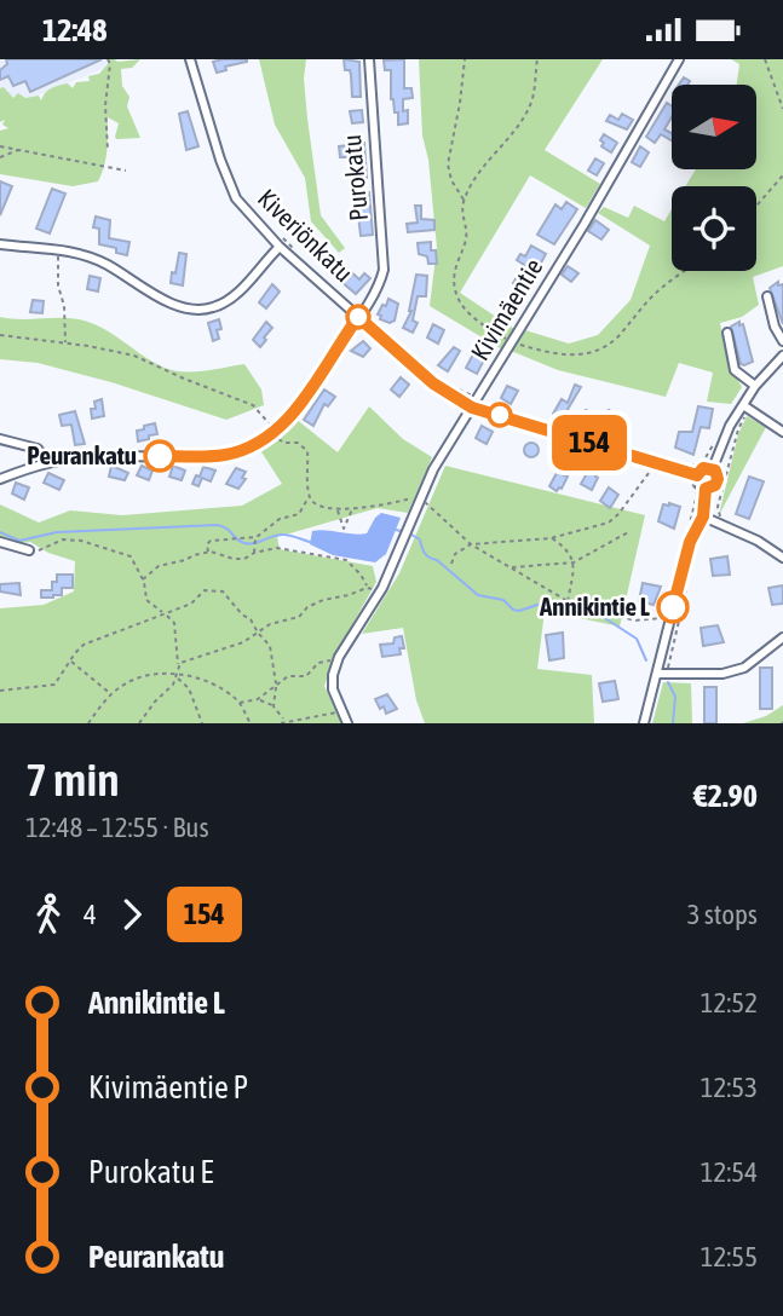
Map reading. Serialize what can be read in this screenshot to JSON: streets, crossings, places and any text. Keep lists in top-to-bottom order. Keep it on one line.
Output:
{"streets":{"street":["Purokatu","Kiveriönkatu","Kivimäentie"]},"crossings":[["Purokatu","Kiveriönkatu"],["Kiveriönkatu","Kivimäentie"]],"places":["Peurankatu","Annikintie L"],"lines":["bus line 154"],"north":"right","page":{"status":"12:48","on_map":"154","heading":["7 min","12:48 – 12:55 · Bus","€2.90"],"legs":["4","154","3 stops"],"list":[{"name":"Annikintie L","value":"12:52"},{"name":"Kivimäentie P","value":"12:53"},{"name":"Purokatu E","value":"12:54"},{"name":"Peurankatu","value":"12:55"}]}}
